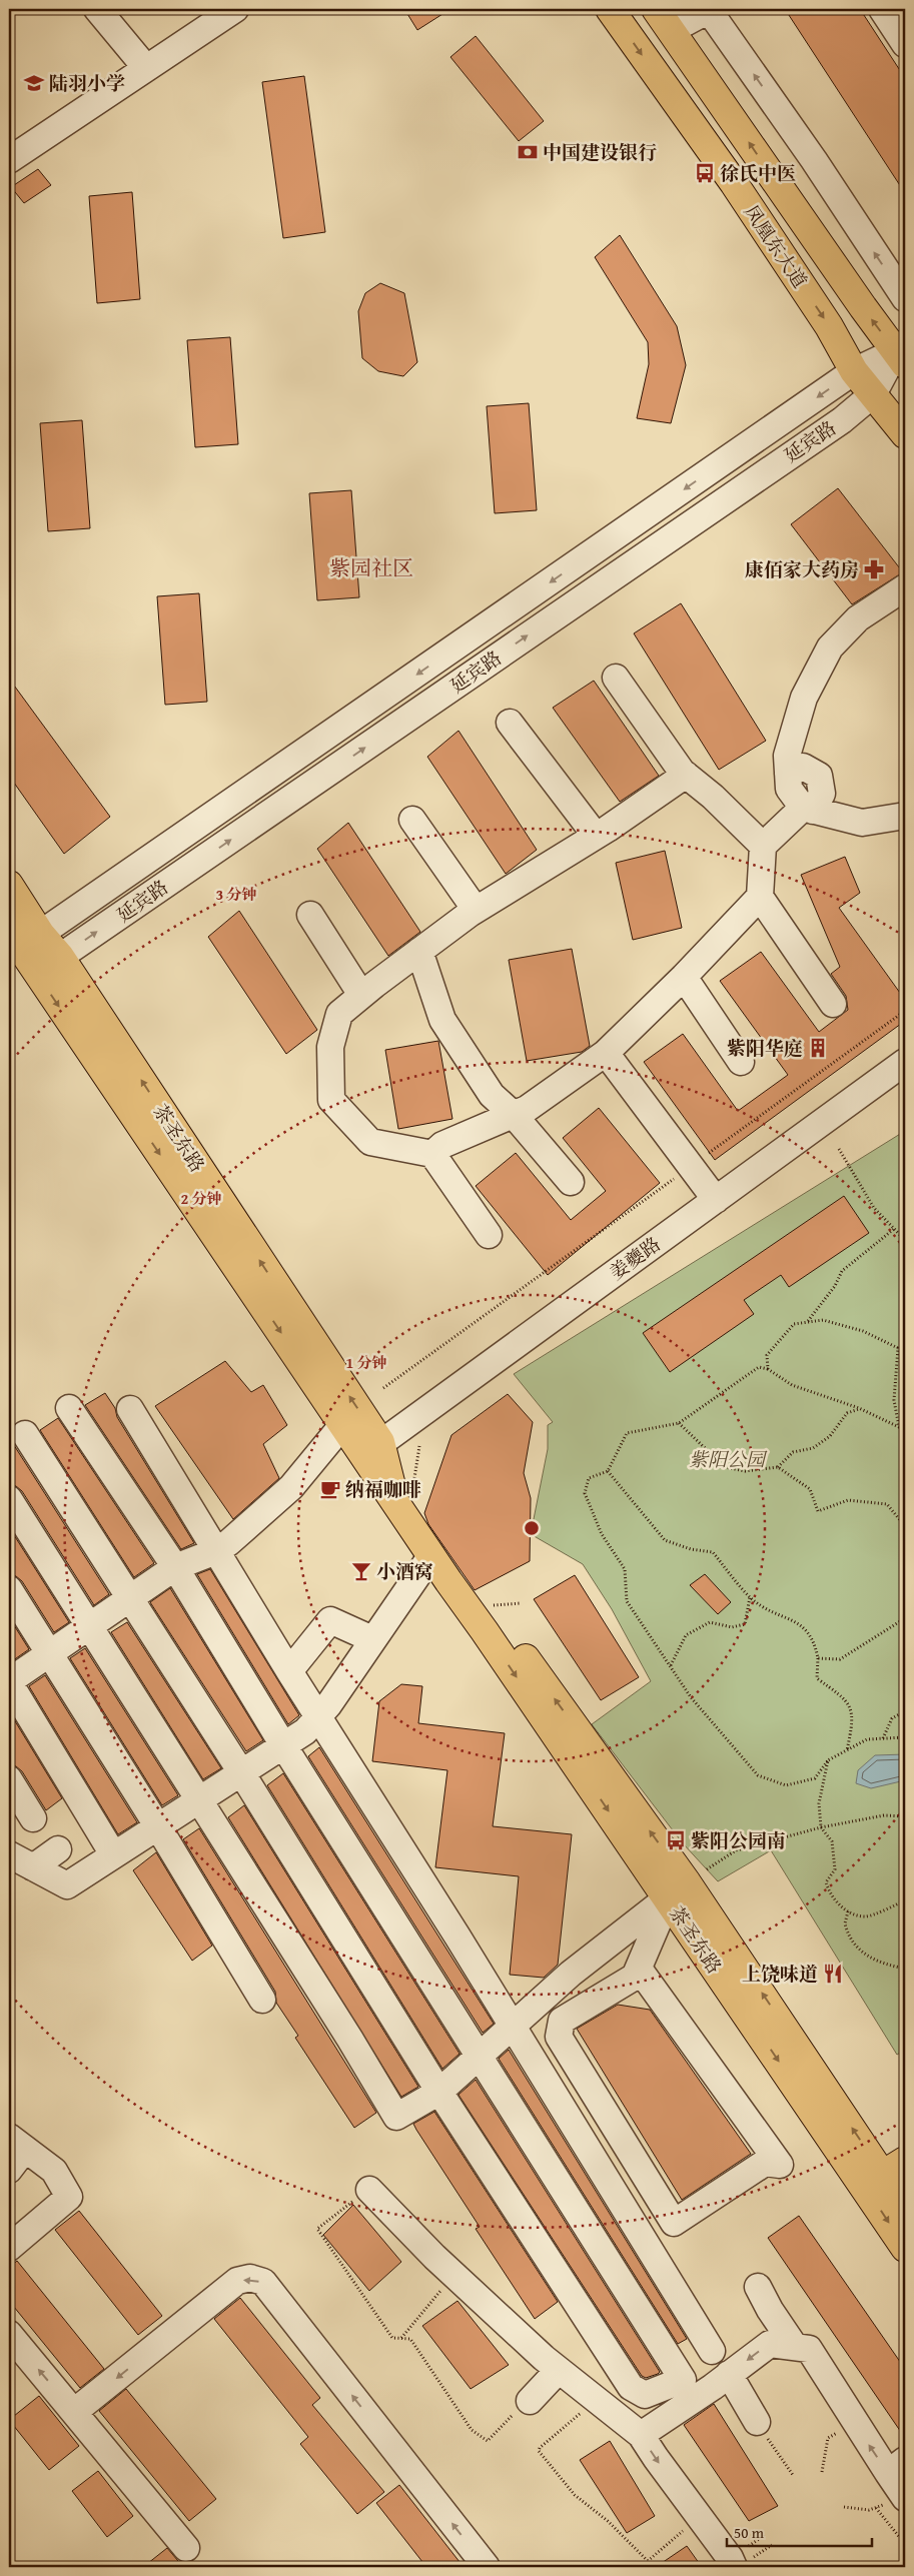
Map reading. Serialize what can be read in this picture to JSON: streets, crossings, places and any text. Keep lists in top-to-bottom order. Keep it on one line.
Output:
{"streets":{"main road":["凤凰东大道","茶圣东路"],"street":["延宾路","姜夔路"]},"crossings":[["凤凰东大道","延宾路"],["延宾路","茶圣东路"],["茶圣东路","姜夔路"]],"districts":["紫园社区"],"parks":["紫阳公园"],"places":{"school or university":["陆羽小学"],"bank":["中国建设银行"],"bus stop":["徐氏中医","紫阳公园南"],"pharmacy":["康佰家大药房"],"building":["紫阳华庭"],"cafe":["纳福咖啡"],"bar":["小酒窝"],"restaurant":["上饶味道"]},"scale_bar":"50 m","rings":["3 分钟","2 分钟","1 分钟"]}
